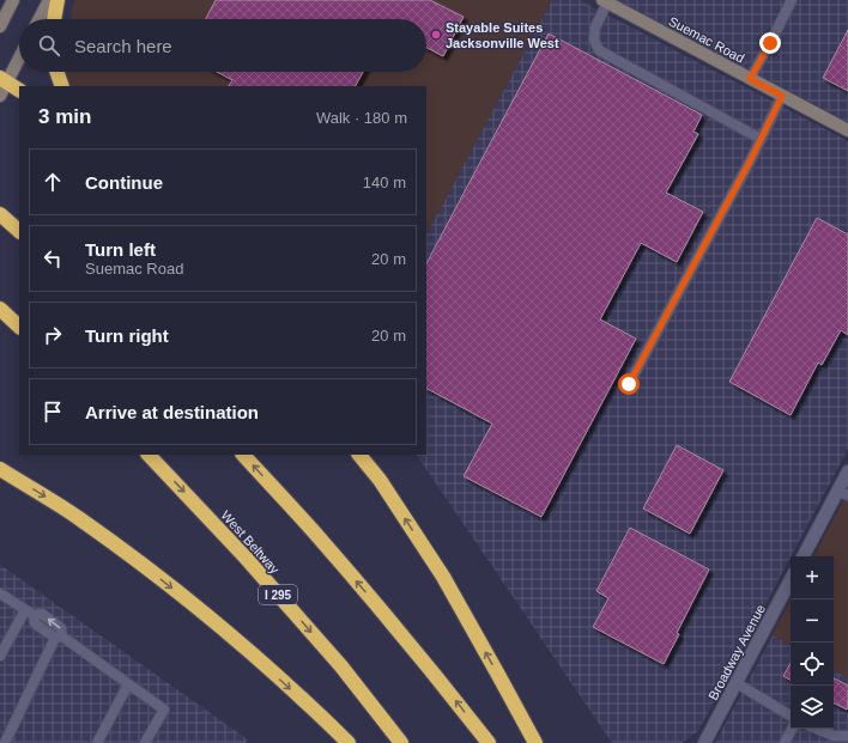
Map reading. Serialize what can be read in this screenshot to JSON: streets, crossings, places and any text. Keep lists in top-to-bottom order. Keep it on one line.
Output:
{"streets":{"highway":["West Beltway","I 295"],"street":["Suemac Road","Broadway Avenue"]},"places":["Stayable Suites Jacksonville West"],"page":{"search":"Search here","heading":["3 min","Walk · 180 m"],"list":[["Continue","140 m"],["Turn left","Suemac Road","20 m"],["Turn right","20 m"],"Arrive at destination"],"map_buttons":["+","−"]}}
